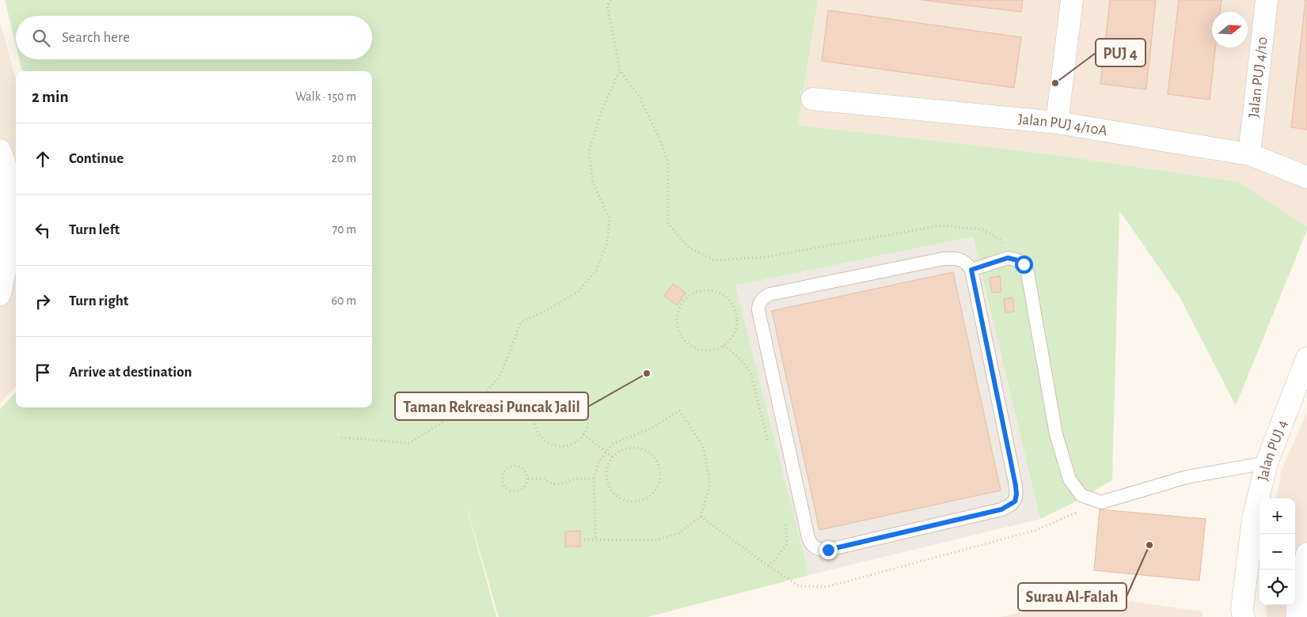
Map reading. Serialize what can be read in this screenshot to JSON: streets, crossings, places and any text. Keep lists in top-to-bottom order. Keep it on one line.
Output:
{"streets":{"street":["Jalan PUJ 4/10","Jalan PUJ 4/10A","Jalan PUJ 4"]},"crossings":[["Jalan PUJ 4/10","Jalan PUJ 4/10A"]],"places":["PUJ 4","Taman Rekreasi Puncak Jalil","Surau Al-Falah"],"north":"right","page":{"search":"Search here","heading":["2 min","Walk · 150 m"],"list":[["Continue","20 m"],["Turn left","70 m"],["Turn right","60 m"],"Arrive at destination"],"map_buttons":["+","−"]}}
